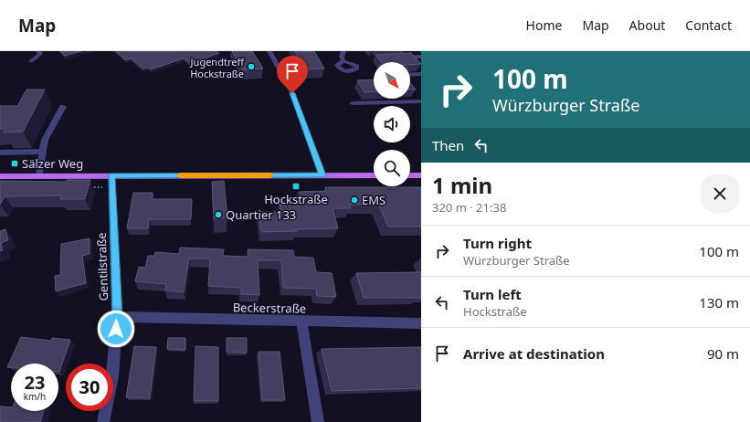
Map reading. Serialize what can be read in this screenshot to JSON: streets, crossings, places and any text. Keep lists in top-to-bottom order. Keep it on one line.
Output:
{"streets":{"street":["Gentilstraße","Beckerstraße"]},"crossings":[["Gentilstraße","Beckerstraße"]],"places":{"other":["Jugendtreff Hockstraße","EMS","Quartier 133"],"transit":["Sälzer Weg","Hockstraße"]},"north":"bottom right","page":{"header":"Map","nav":["Home","Map","About","Contact"],"turn":["100 m","Würzburger Straße"],"then":"Then","heading":["1 min","320 m · 21:38"],"list":[{"name":"Turn right","note":"Würzburger Straße","value":"100 m"},{"name":"Turn left","note":"Hockstraße","value":"130 m"},{"name":"Arrive at destination","value":"90 m"}],"speed":"23 km/h","limit":"30"}}
